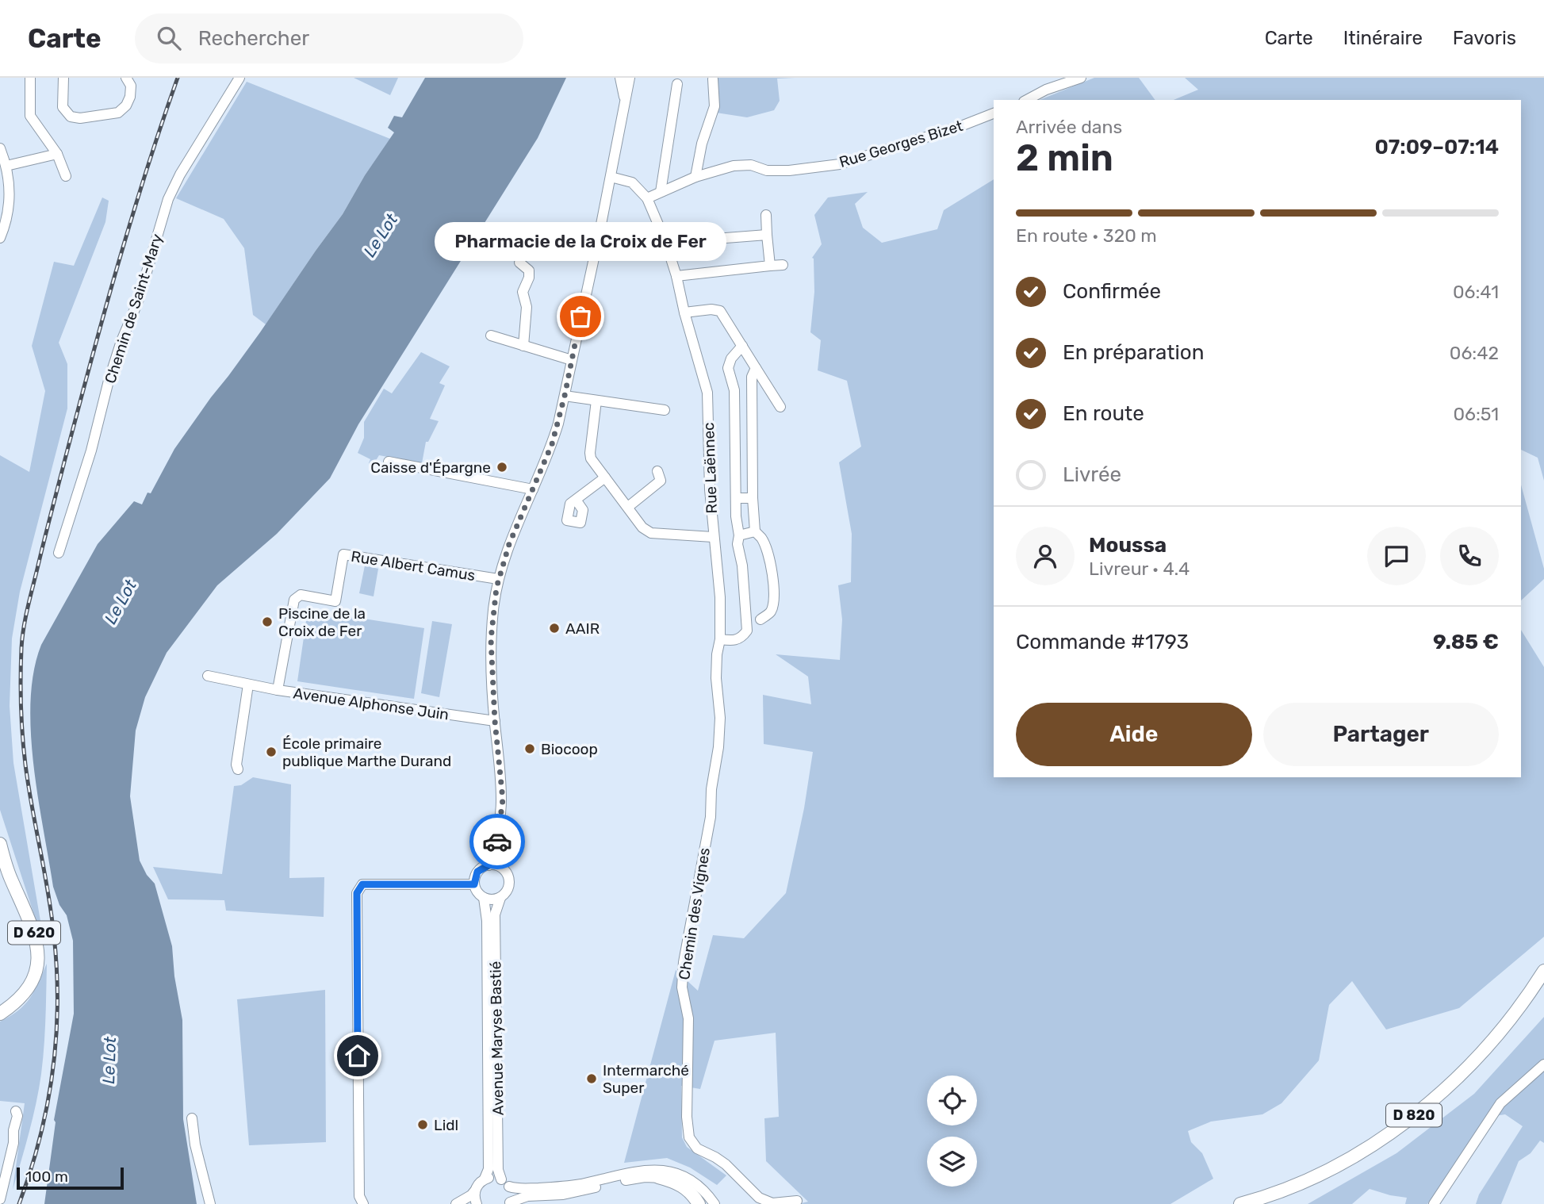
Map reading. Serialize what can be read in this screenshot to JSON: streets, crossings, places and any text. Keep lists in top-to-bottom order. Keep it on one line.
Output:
{"streets":{"main road":["D 620","D 820"],"street":["Rue Georges Bizet","Chemin de Saint-Mary","Rue Laënnec","Rue Albert Camus","Avenue Alphonse Juin","Chemin des Vignes","Avenue Maryse Bastié"]},"crossings":[["Rue Georges Bizet","Rue Laënnec"],["Rue Laënnec","Chemin des Vignes"],["Rue Laënnec","Avenue Maryse Bastié"],["Rue Albert Camus","Avenue Alphonse Juin"],["Rue Albert Camus","Avenue Maryse Bastié"],["Avenue Alphonse Juin","Avenue Maryse Bastié"]],"water":["Le Lot"],"places":["Pharmacie de la Croix de Fer","Caisse d'Épargne","Piscine de la Croix de Fer","AAIR","Biocoop","École primaire publique Marthe Durand","Intermarché Super","Lidl"],"scale_bar":"100 m","page":{"header":"Carte","search":"Rechercher","nav":["Carte","Itinéraire","Favoris"],"heading":["2 min","Arrivée dans","07:09–07:14"],"panel":["Moussa","Livreur · 4.4","Commande #1793","9.85 €"],"bar":"En route · 320 m","bubble":"Pharmacie de la Croix de Fer","list":[["Confirmée","06:41"],["En préparation","06:42"],["En route","06:51"],"Livrée"],"buttons":["Aide","Partager"],"scale":"100 m"}}
